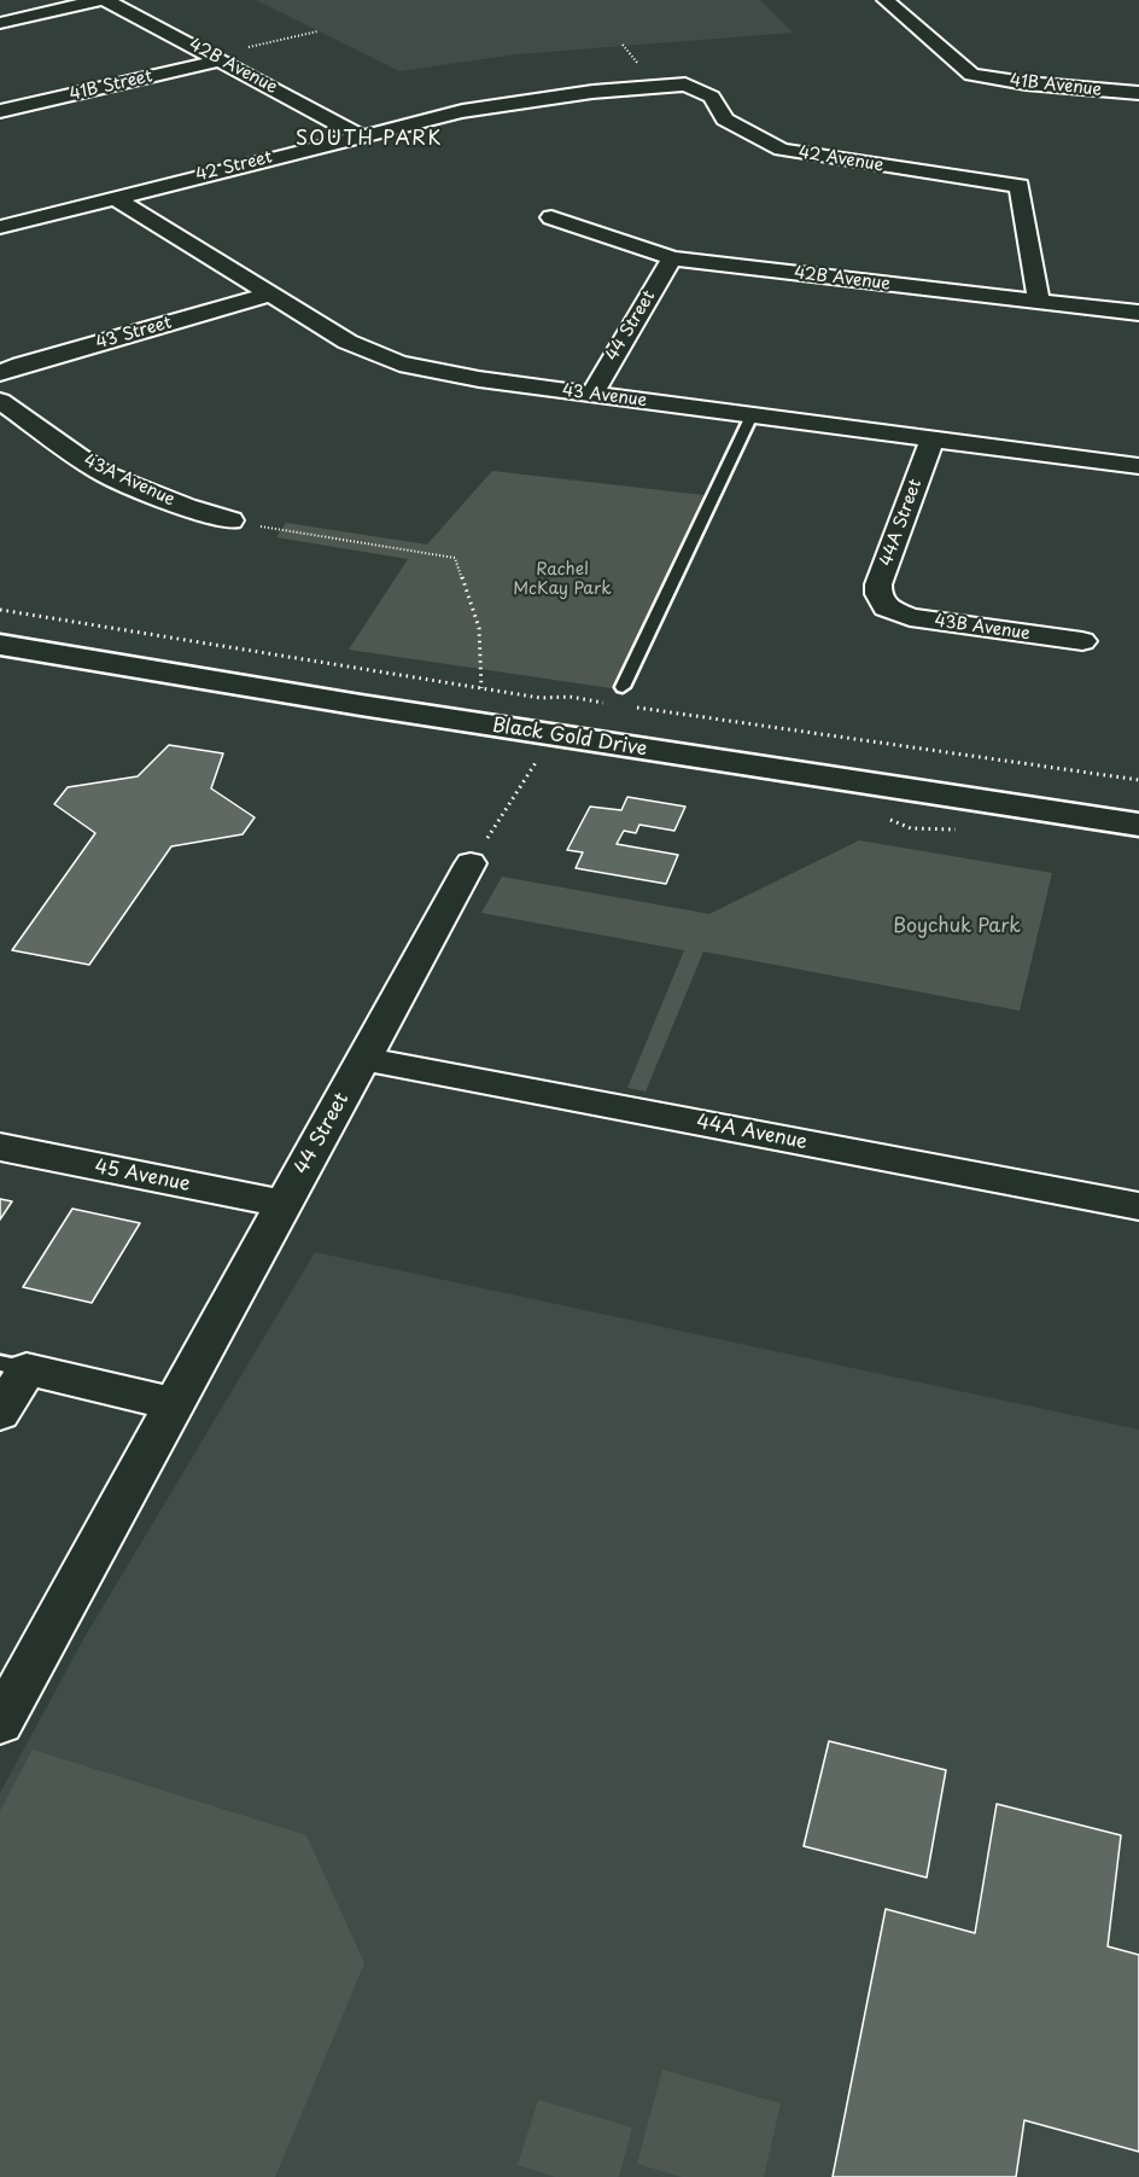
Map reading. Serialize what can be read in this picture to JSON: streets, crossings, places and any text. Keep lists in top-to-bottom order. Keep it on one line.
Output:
{"streets":{"main road":["Black Gold Drive"],"street":["42B Avenue","41B Street","41B Avenue","42 Avenue","42 Street","44 Street","43 Street","43 Avenue","43A Avenue","44A Street","43B Avenue","44A Avenue","45 Avenue"]},"crossings":[["42B Avenue","41B Street"],["42B Avenue","42 Avenue"],["42B Avenue","42 Street"],["42B Avenue","44 Street"],["42 Avenue","42 Street"],["42 Street","43 Avenue"],["44 Street","43 Avenue"],["44 Street","44A Avenue"],["44 Street","45 Avenue"],["43 Street","43 Avenue"],["43 Avenue","44A Street"],["44A Street","43B Avenue"]],"districts":["SOUTH PARK"],"parks":["Rachel McKay Park","Boychuk Park"]}
